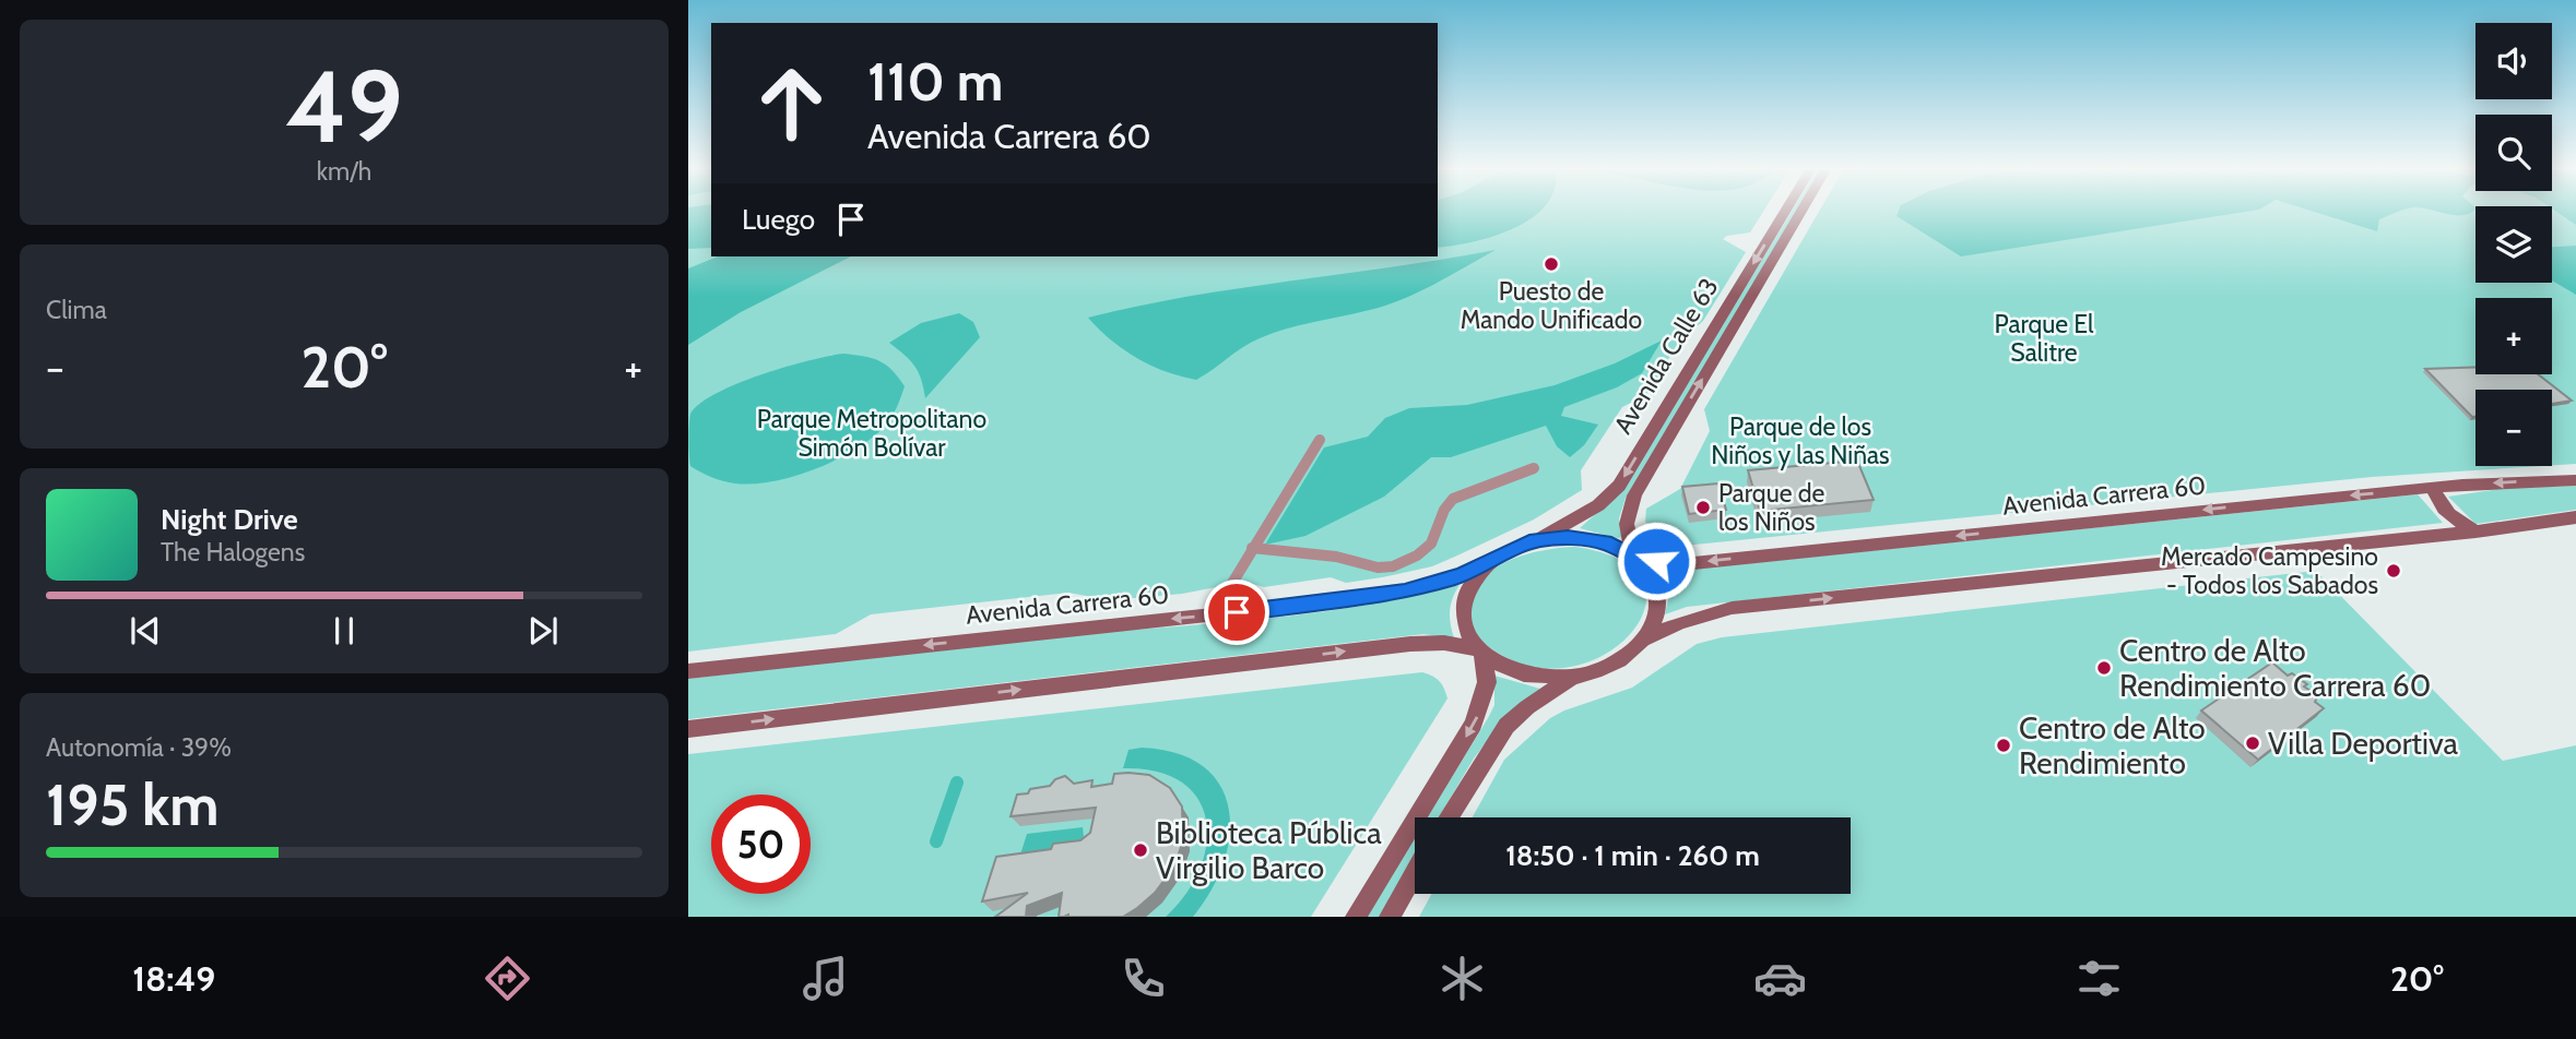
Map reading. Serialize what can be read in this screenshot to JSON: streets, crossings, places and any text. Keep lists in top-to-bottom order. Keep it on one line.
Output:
{"streets":{"main road":["Avenida Calle 63","Avenida Carrera 60"]},"crossings":[["Avenida Calle 63","Avenida Carrera 60"]],"parks":["Parque El Salitre","Parque Metropolitano Simón Bolívar","Parque de los Niños y las Niñas"],"places":["Puesto de Mando Unificado","Parque de los Niños","Mercado Campesino - Todos los Sabados","Centro de Alto Rendimiento Carrera 60","Villa Deportiva","Centro de Alto Rendimiento","Biblioteca Pública Virgilio Barco"],"page":{"tile":[["49","km/h"],"Clima",["Autonomía · 39%","195 km"]],"map_buttons":["+","−"],"turn":["110 m","Avenida Carrera 60"],"then":"Luego","heat":["−","20°","+"],"song":["Night Drive","The Halogens"],"limit":"50","trip":"18:50 · 1 min · 260 m","tabs":["18:49","20°"]}}
